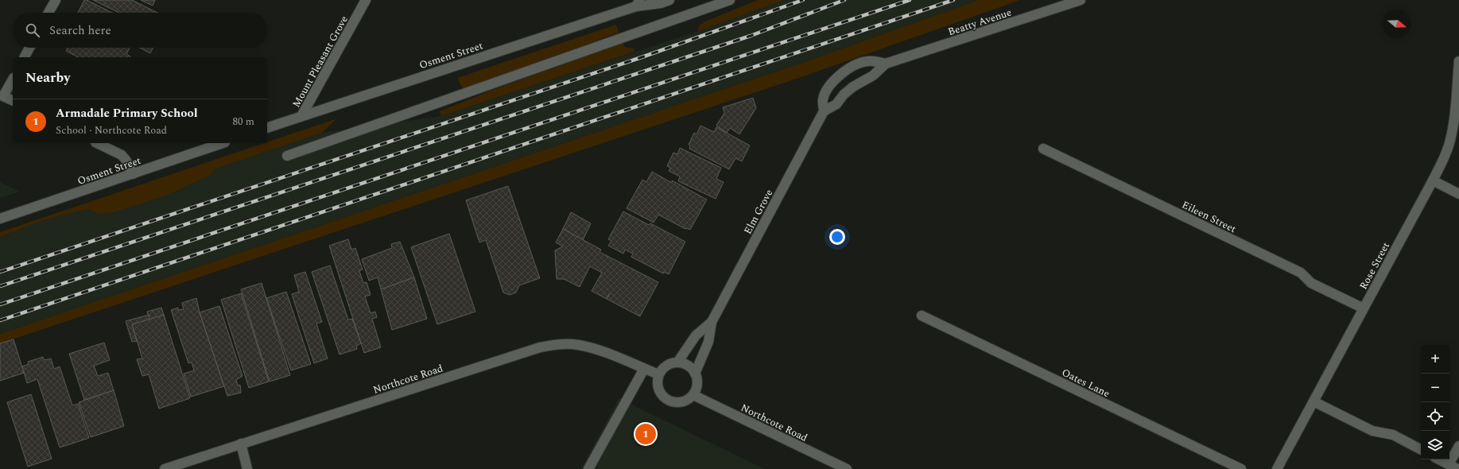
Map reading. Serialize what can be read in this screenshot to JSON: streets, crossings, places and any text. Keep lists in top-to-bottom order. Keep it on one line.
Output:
{"streets":{"street":["Beatty Avenue","Osment Street","Mount Pleasant Grove","Elm Grove","Eileen Street","Rose Street","Northcote Road","Oates Lane"]},"crossings":[["Beatty Avenue","Elm Grove"],["Osment Street","Mount Pleasant Grove"],["Elm Grove","Northcote Road"],["Eileen Street","Rose Street"]],"north":"right","page":{"search":"Search here","heading":"Nearby","list":[{"mark":"1","name":"Armadale Primary School","note":"School · Northcote Road","value":"80 m"}],"map_buttons":["+","−"],"pins":"1"}}
